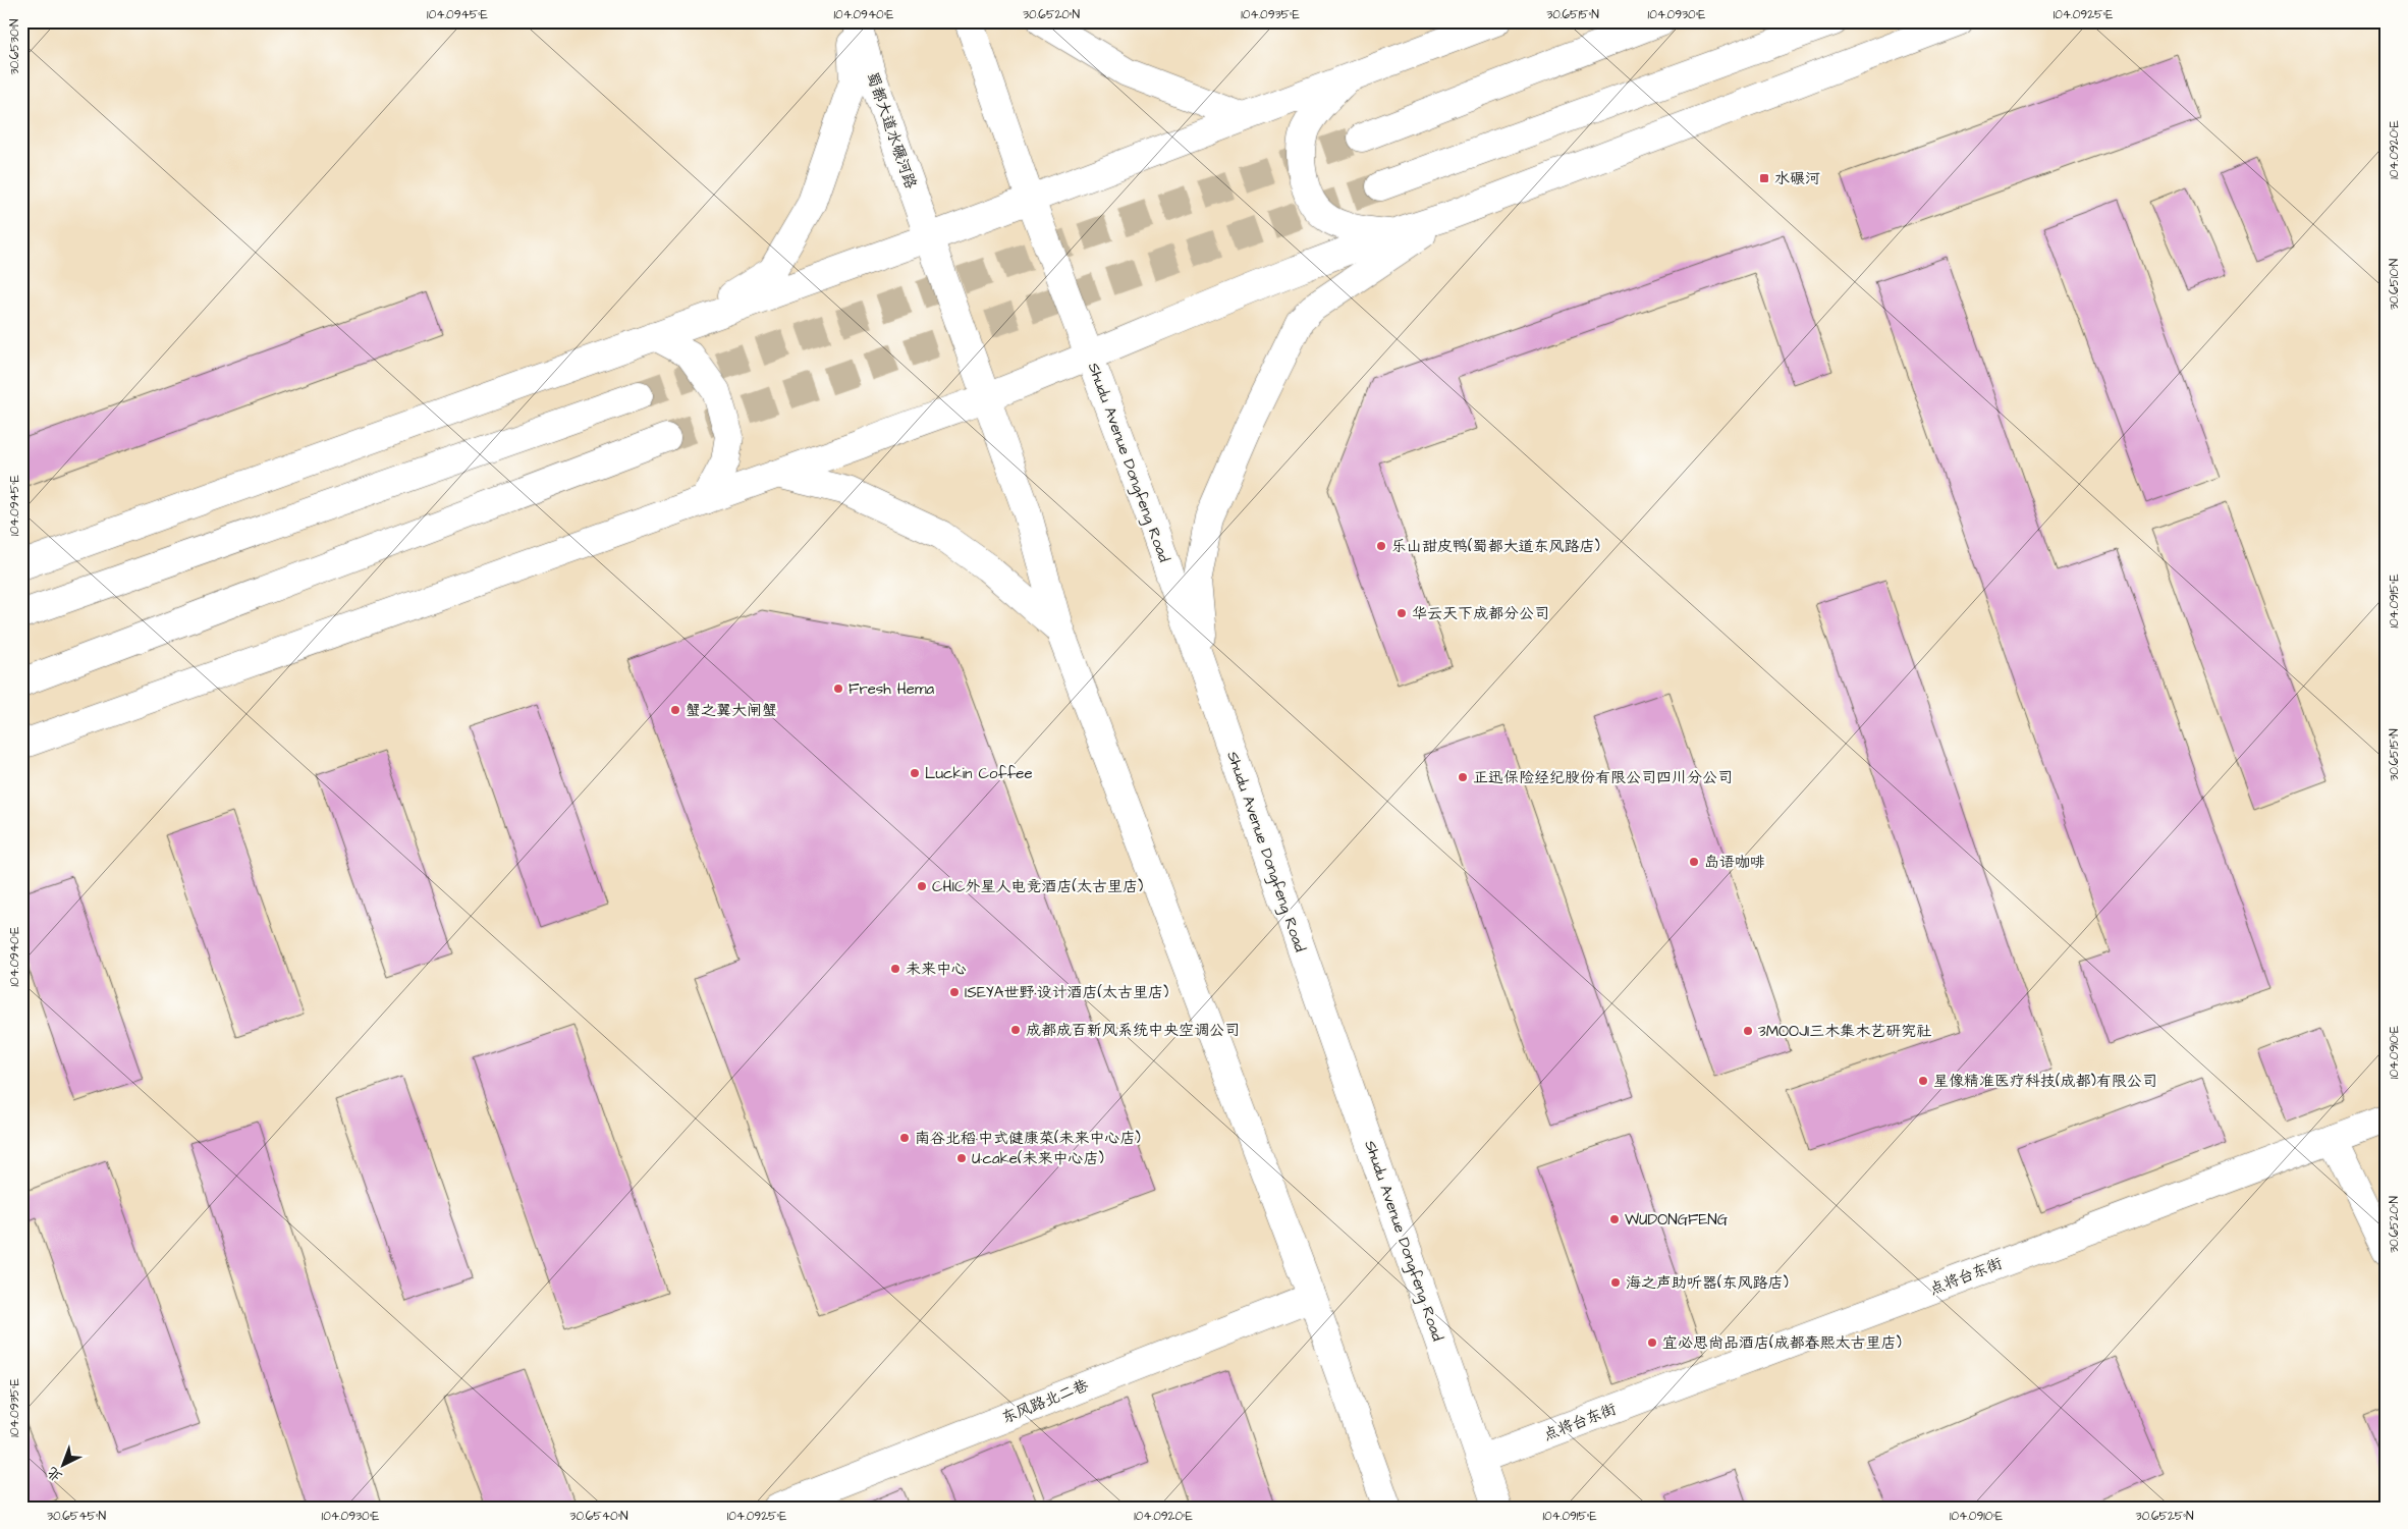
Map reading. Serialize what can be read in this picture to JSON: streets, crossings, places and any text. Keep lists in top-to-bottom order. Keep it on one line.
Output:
{"streets":{"main road":["蜀都大道水碾河路","Shudu Avenue Dongfeng Road","点将台东街","东风路北二巷"]},"crossings":[["Shudu Avenue Dongfeng Road","点将台东街"]],"places":{"transit":["水碾河"],"other":["乐山甜皮鸭(蜀都大道东风路店)","华云天下成都分公司","Fresh Hema","蟹之翼大闸蟹","Luckin Coffee","正迅保险经纪股份有限公司四川分公司","岛语咖啡","CHIC外星人电竞酒店(太古里店)","未来中心","ISEYA世野·设计酒店(太古里店)","成都成百新风系统中央空调公司","3MOOJI三木集木艺研究社","星像精准医疗科技(成都)有限公司","南谷北稻·中式健康菜(未来中心店)","U·cake(未来中心店)","WUDONGFENG","海之声助听器(东风路店)","宜必思尚品酒店(成都春熙太古里店)"]},"north":"bottom left","coordinates":["104.0945°E","104.0940°E","30.6520°N","104.0935°E","30.6515°N","104.0930°E","104.0925°E","30.6530°N","104.0920°E","30.6510°N","104.0915°E","104.0910°E","30.6545°N","30.6540°N","30.6525°N"]}
